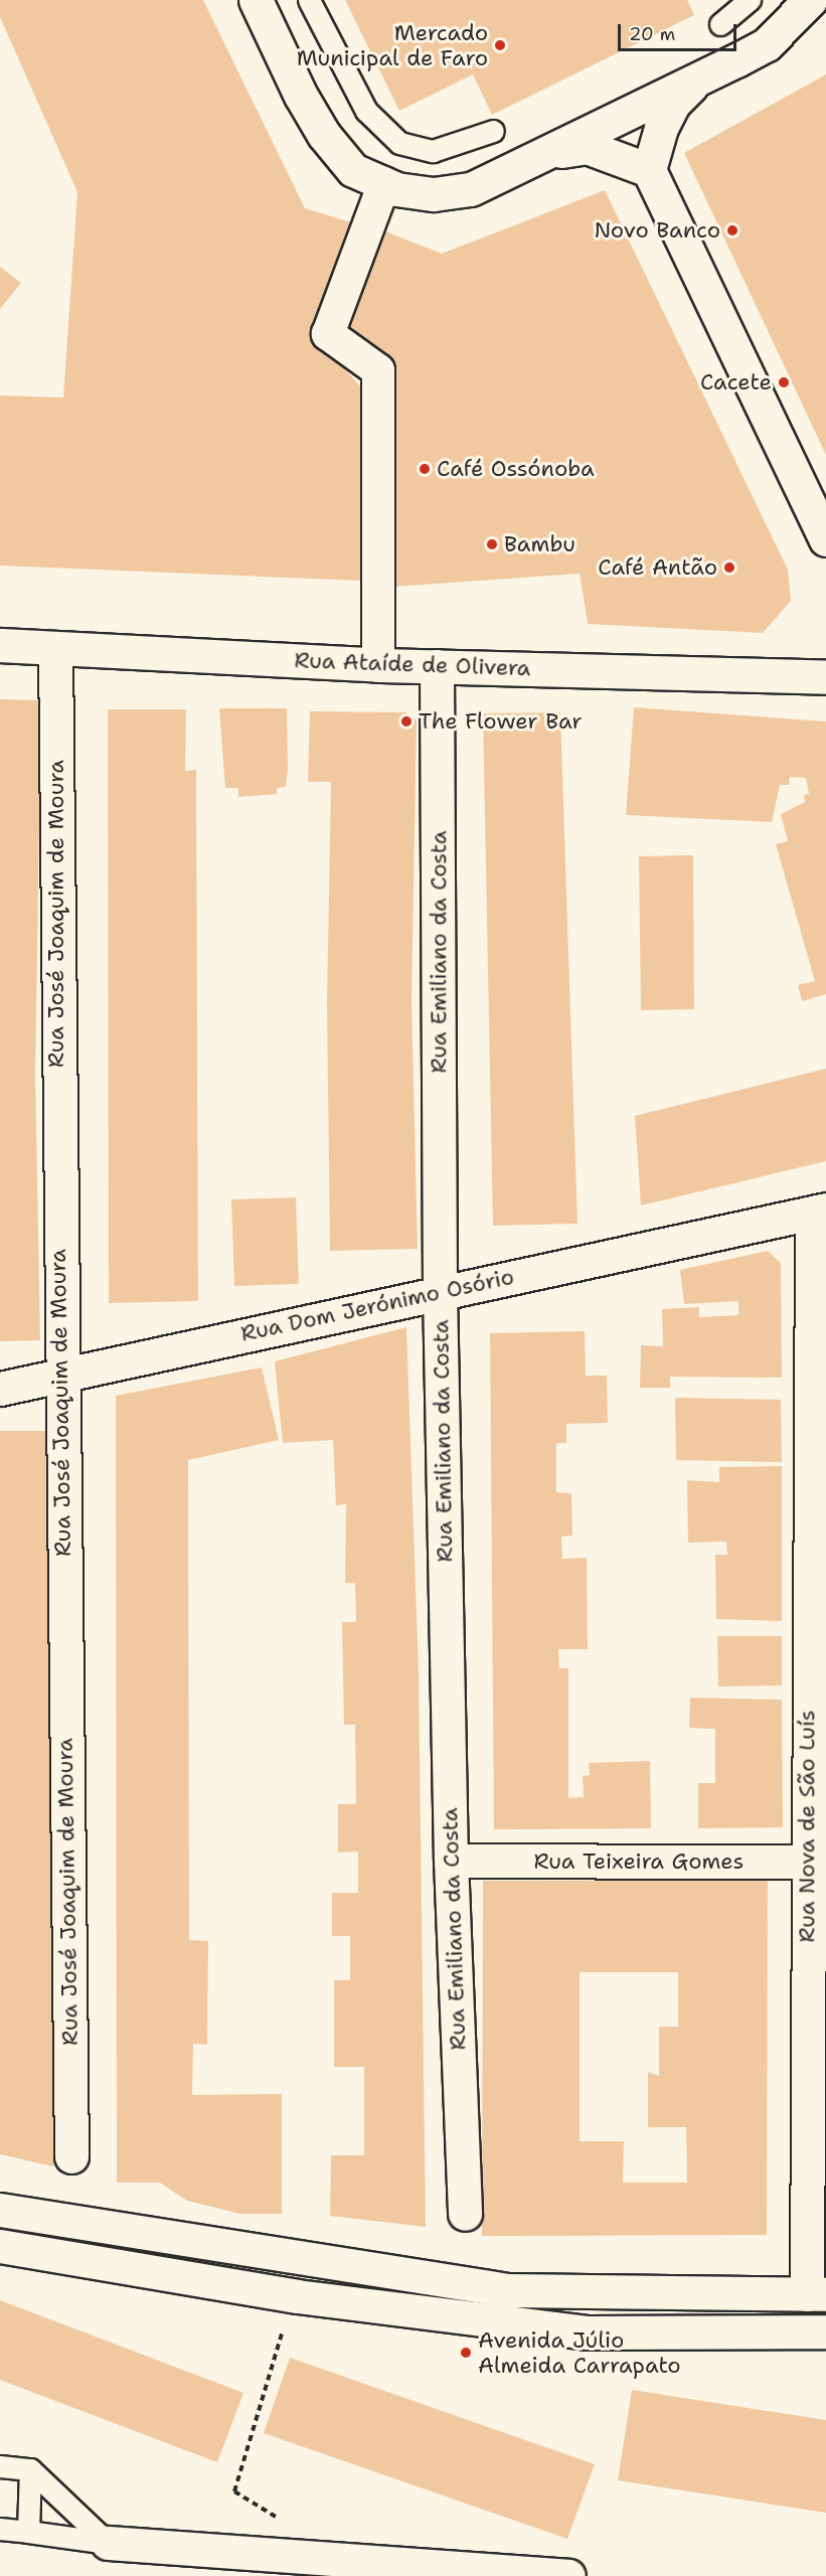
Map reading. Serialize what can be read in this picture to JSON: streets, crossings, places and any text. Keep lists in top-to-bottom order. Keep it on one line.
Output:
{"streets":{"street":["Rua Ataíde de Olivera","Rua José Joaquim de Moura","Rua Emiliano da Costa","Rua Dom Jerónimo Osório","Rua Nova de São Luís","Rua Teixeira Gomes"]},"crossings":[["Rua Ataíde de Olivera","Rua José Joaquim de Moura"],["Rua Ataíde de Olivera","Rua Emiliano da Costa"],["Rua José Joaquim de Moura","Rua Dom Jerónimo Osório"],["Rua Emiliano da Costa","Rua Dom Jerónimo Osório"],["Rua Emiliano da Costa","Rua Teixeira Gomes"],["Rua Dom Jerónimo Osório","Rua Nova de São Luís"],["Rua Nova de São Luís","Rua Teixeira Gomes"]],"places":["Mercado Municipal de Faro","Novo Banco","Cacete","Café Ossónoba","Bambu","Café Antão","The Flower Bar","Avenida Júlio Almeida Carrapato"],"scale_bar":"20 m"}
